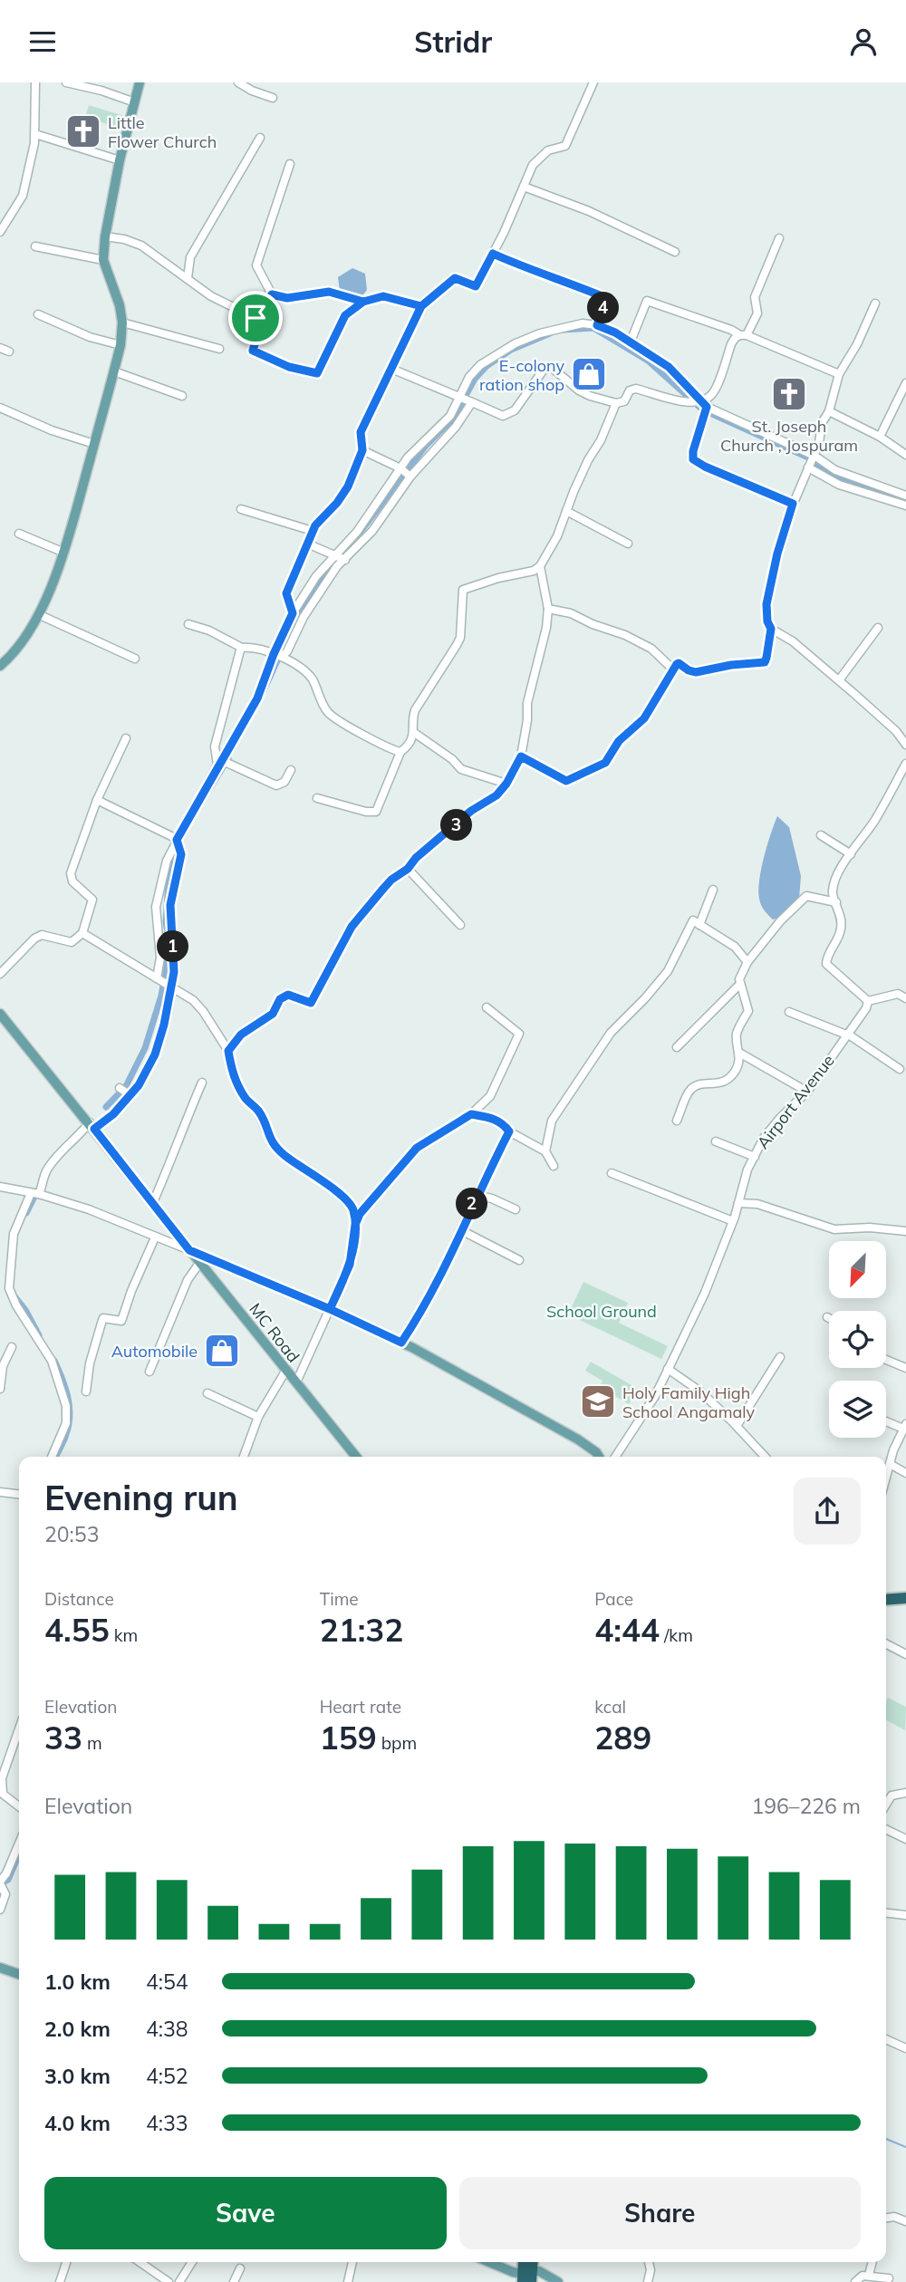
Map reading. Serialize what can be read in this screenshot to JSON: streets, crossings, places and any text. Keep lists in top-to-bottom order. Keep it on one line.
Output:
{"streets":{"main road":["MC Road"],"street":["Airport Avenue"]},"parks":["School Ground"],"places":{"church":["Little Flower Church","St. Joseph Church , Jospuram"],"shop":["E-colony ration shop","Automobile"],"school or university":["Holy Family High School Angamaly"]},"north":"bottom left","page":{"header":"Stridr","pins":["4","3","1","2"],"heading":["Evening run","20:53"],"stats":[["Distance","4.55 km"],["Time","21:32"],["Pace","4:44 /km"],["Elevation","33 m"],["Heart rate","159 bpm"],["kcal","289"]],"chart":["Elevation","196–226 m"],"list":[{"name":"1.0 km","note":"4:54"},{"name":"2.0 km","note":"4:38"},{"name":"3.0 km","note":"4:52"},{"name":"4.0 km","note":"4:33"}],"buttons":["Save","Share"]}}
